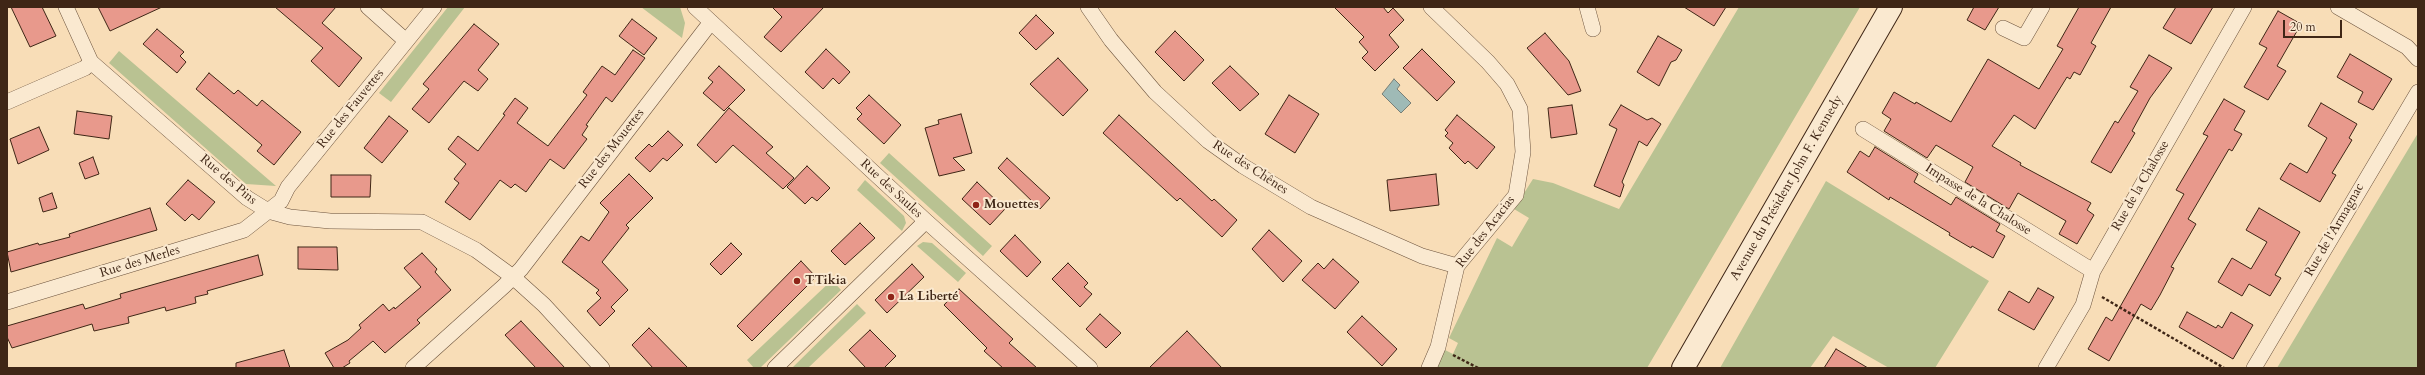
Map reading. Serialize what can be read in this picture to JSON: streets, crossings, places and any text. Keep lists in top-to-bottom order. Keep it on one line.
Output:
{"streets":{"main road":["Avenue du Président John F. Kennedy"],"street":["Rue des Fauvettes","Rue des Mouettes","Rue des Chênes","Rue des Pins","Rue de la Chalosse","Rue des Saules","Impasse de la Chalosse","Rue de l'Armagnac","Rue des Acacias","Rue des Merles"]},"crossings":[["Rue des Fauvettes","Rue des Pins"],["Rue des Fauvettes","Rue des Merles"],["Rue des Mouettes","Rue des Pins"],["Rue des Mouettes","Rue des Saules"],["Rue des Chênes","Rue des Acacias"],["Rue des Pins","Rue des Merles"],["Rue de la Chalosse","Impasse de la Chalosse"]],"places":["Mouettes","TTikia","La Liberté"],"scale_bar":"20 m"}
